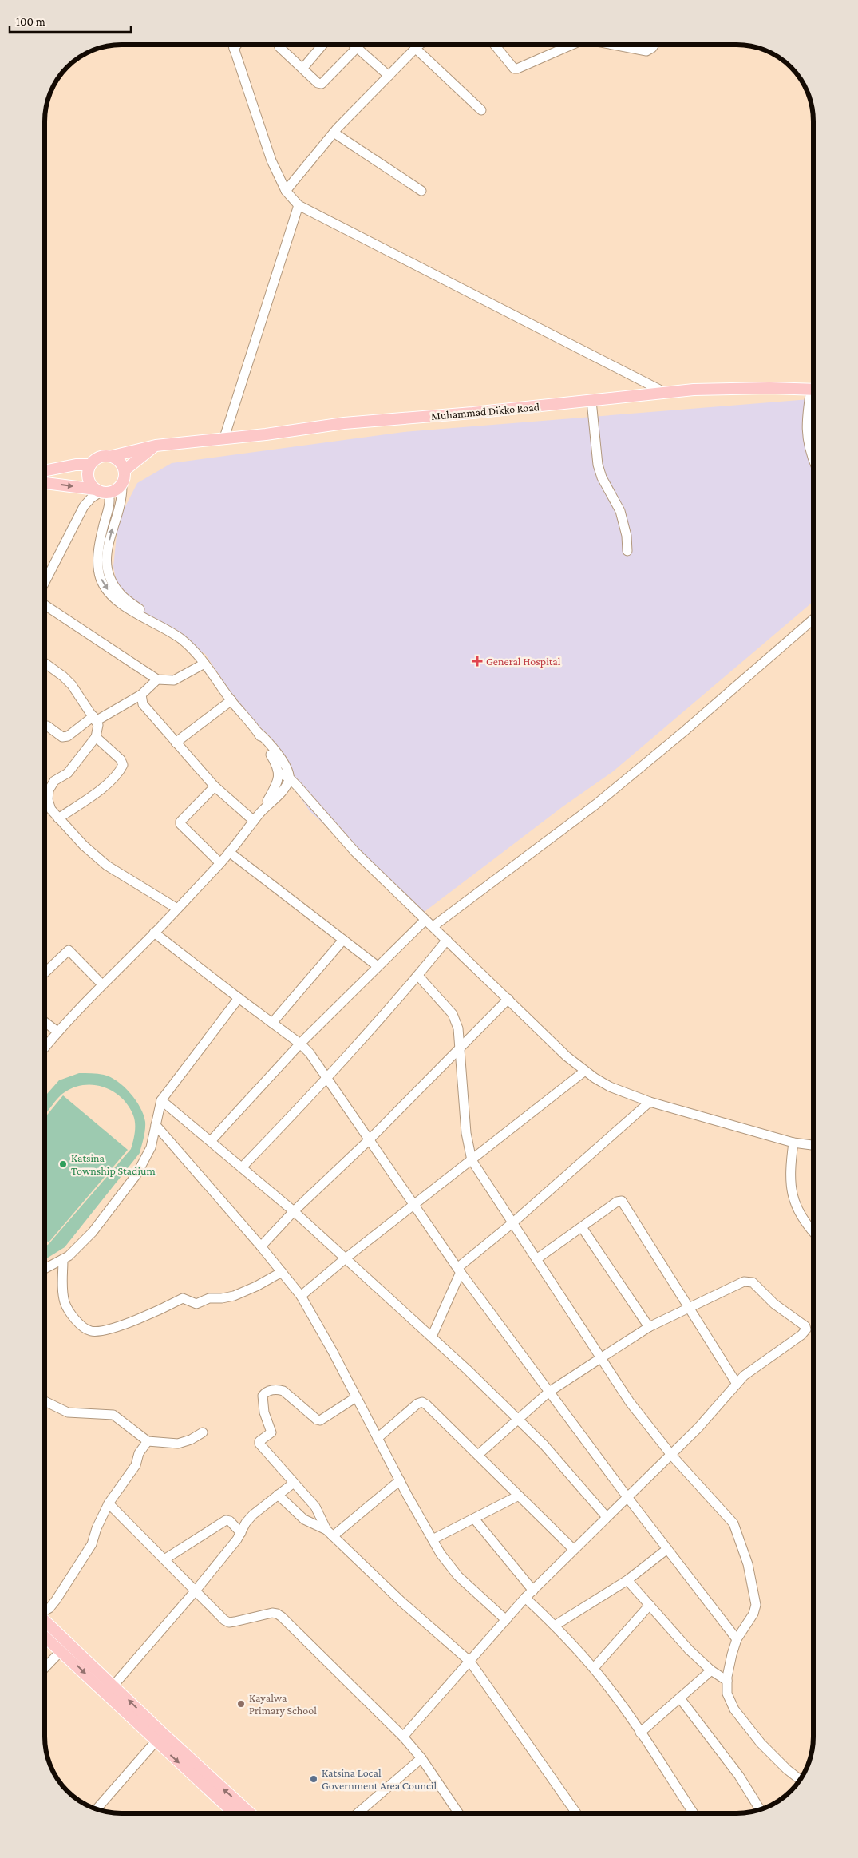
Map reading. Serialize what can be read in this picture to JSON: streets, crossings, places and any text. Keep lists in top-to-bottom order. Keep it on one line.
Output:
{"streets":{"main road":["Muhammad Dikko Road"]},"places":{"health":["General Hospital"],"other":["Katsina Township Stadium","Kayalwa Primary School","Katsina Local Government Area Council"]},"scale_bar":"100 m"}
